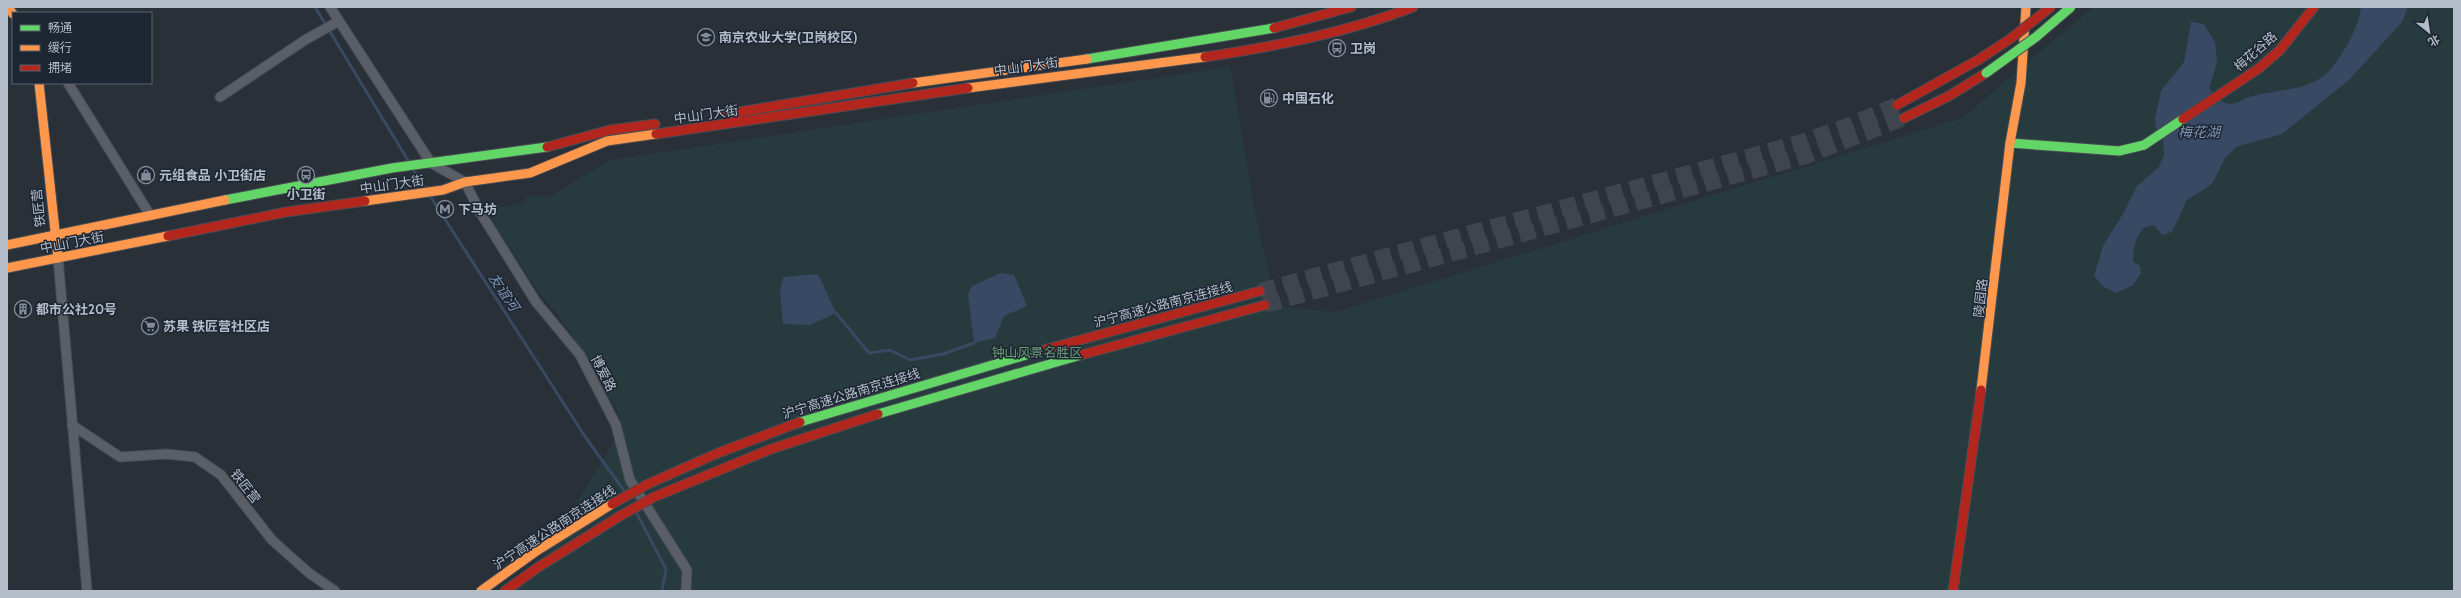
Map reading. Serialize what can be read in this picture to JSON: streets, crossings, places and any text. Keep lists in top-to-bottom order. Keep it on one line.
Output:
{"streets":{"main road":["梅花谷路","中山门大街","铁匠营","陵园路","沪宁高速公路南京连接线"],"street":["博爱路"]},"crossings":[["梅花谷路","陵园路"],["中山门大街","铁匠营"],["中山门大街","博爱路"]],"water":["梅花湖","友谊河"],"parks":["钟山风景名胜区"],"places":{"school or university":["南京农业大学(卫岗校区)"],"bus stop":["卫岗","小卫街"],"fuel station":["中国石化"],"shop":["元组食品 小卫街店"],"metro station":["下马坊"],"building":["都市公社20号"],"supermarket":["苏果 铁匠营社区店"]},"legend":["畅通","缓行","拥堵"],"north":"bottom right"}
